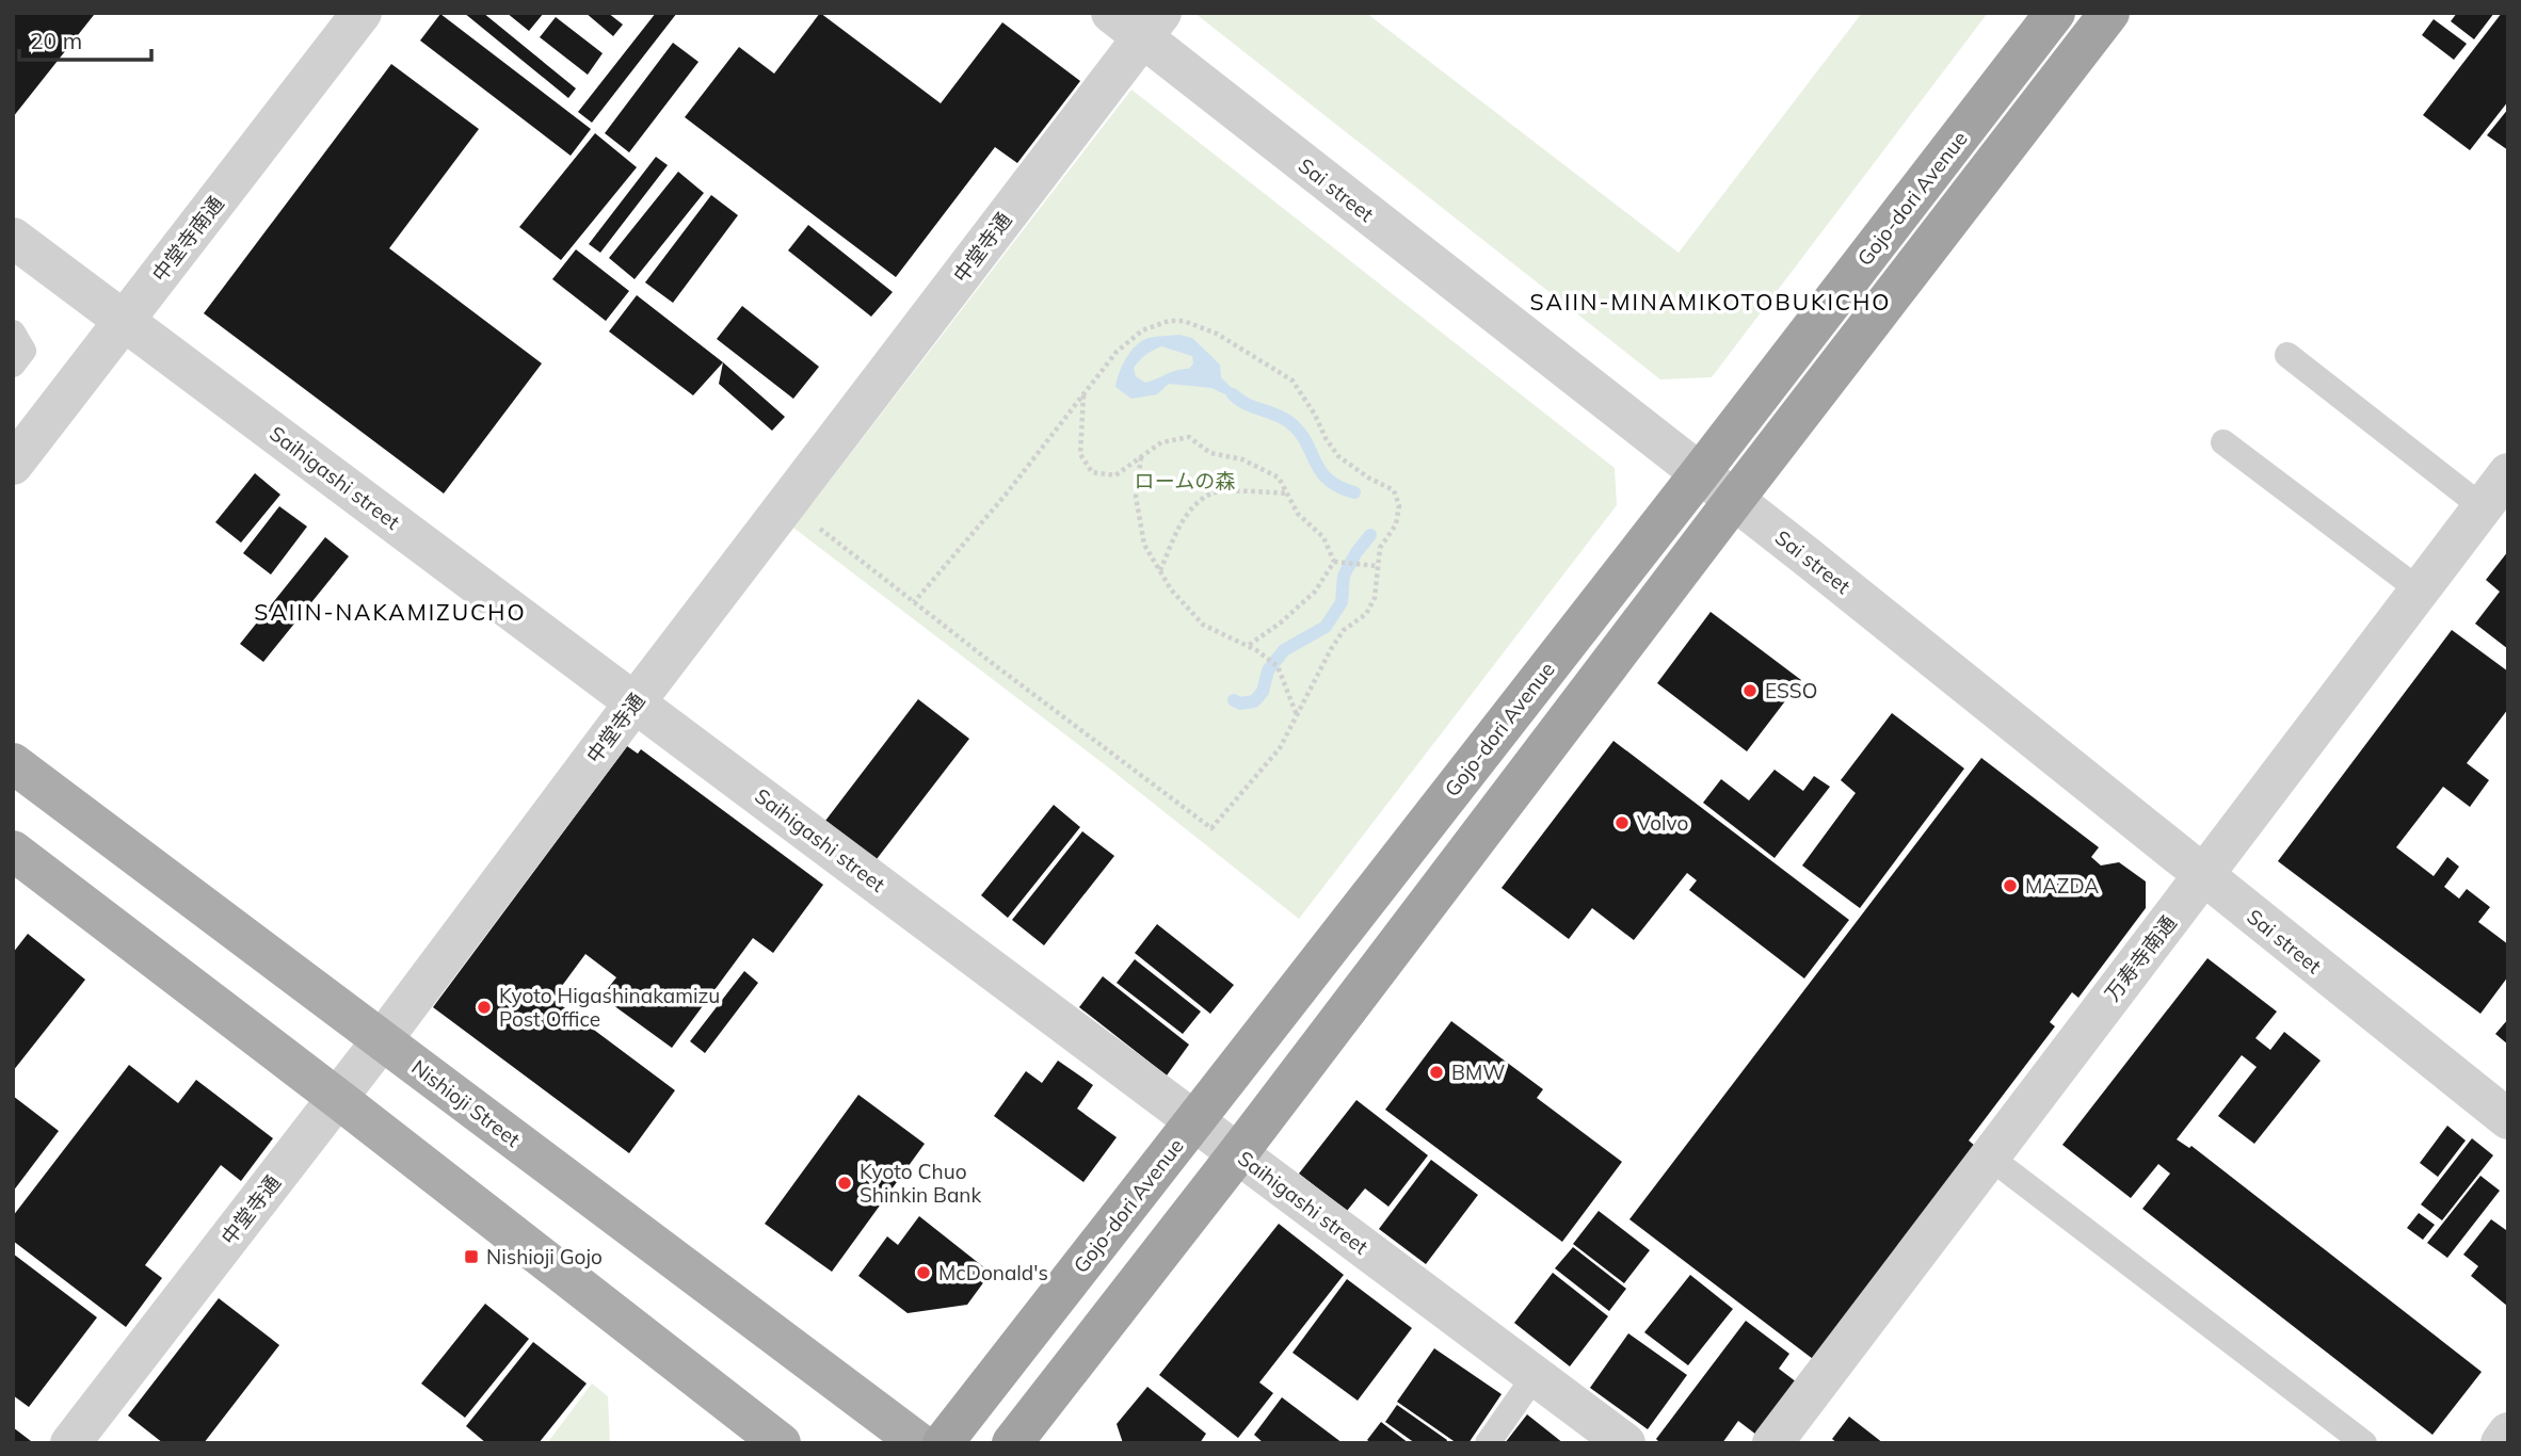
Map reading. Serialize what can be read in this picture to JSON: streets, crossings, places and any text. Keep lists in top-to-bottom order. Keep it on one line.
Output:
{"streets":{"highway":["Gojo-dori Avenue"],"main road":["Nishioji Street"],"street":["Sai street","中堂寺南通","中堂寺通","Saihigashi street","万寿寺南通"]},"crossings":[["Sai street","Gojo-dori Avenue"],["Sai street","中堂寺通"],["Sai street","万寿寺南通"],["Gojo-dori Avenue","Saihigashi street"],["中堂寺南通","Saihigashi street"],["中堂寺通","Saihigashi street"],["中堂寺通","Nishioji Street"]],"districts":["SAIIN-MINAMIKOTOBUKICHO","SAIIN-NAKAMIZUCHO"],"parks":["ロームの森"],"places":{"other":["ESSO","Volvo","MAZDA","Kyoto Higashinakamizu Post Office","BMW","Kyoto Chuo Shinkin Bank","McDonald's"],"transit":["Nishioji Gojo"]},"scale_bar":"20 m"}
